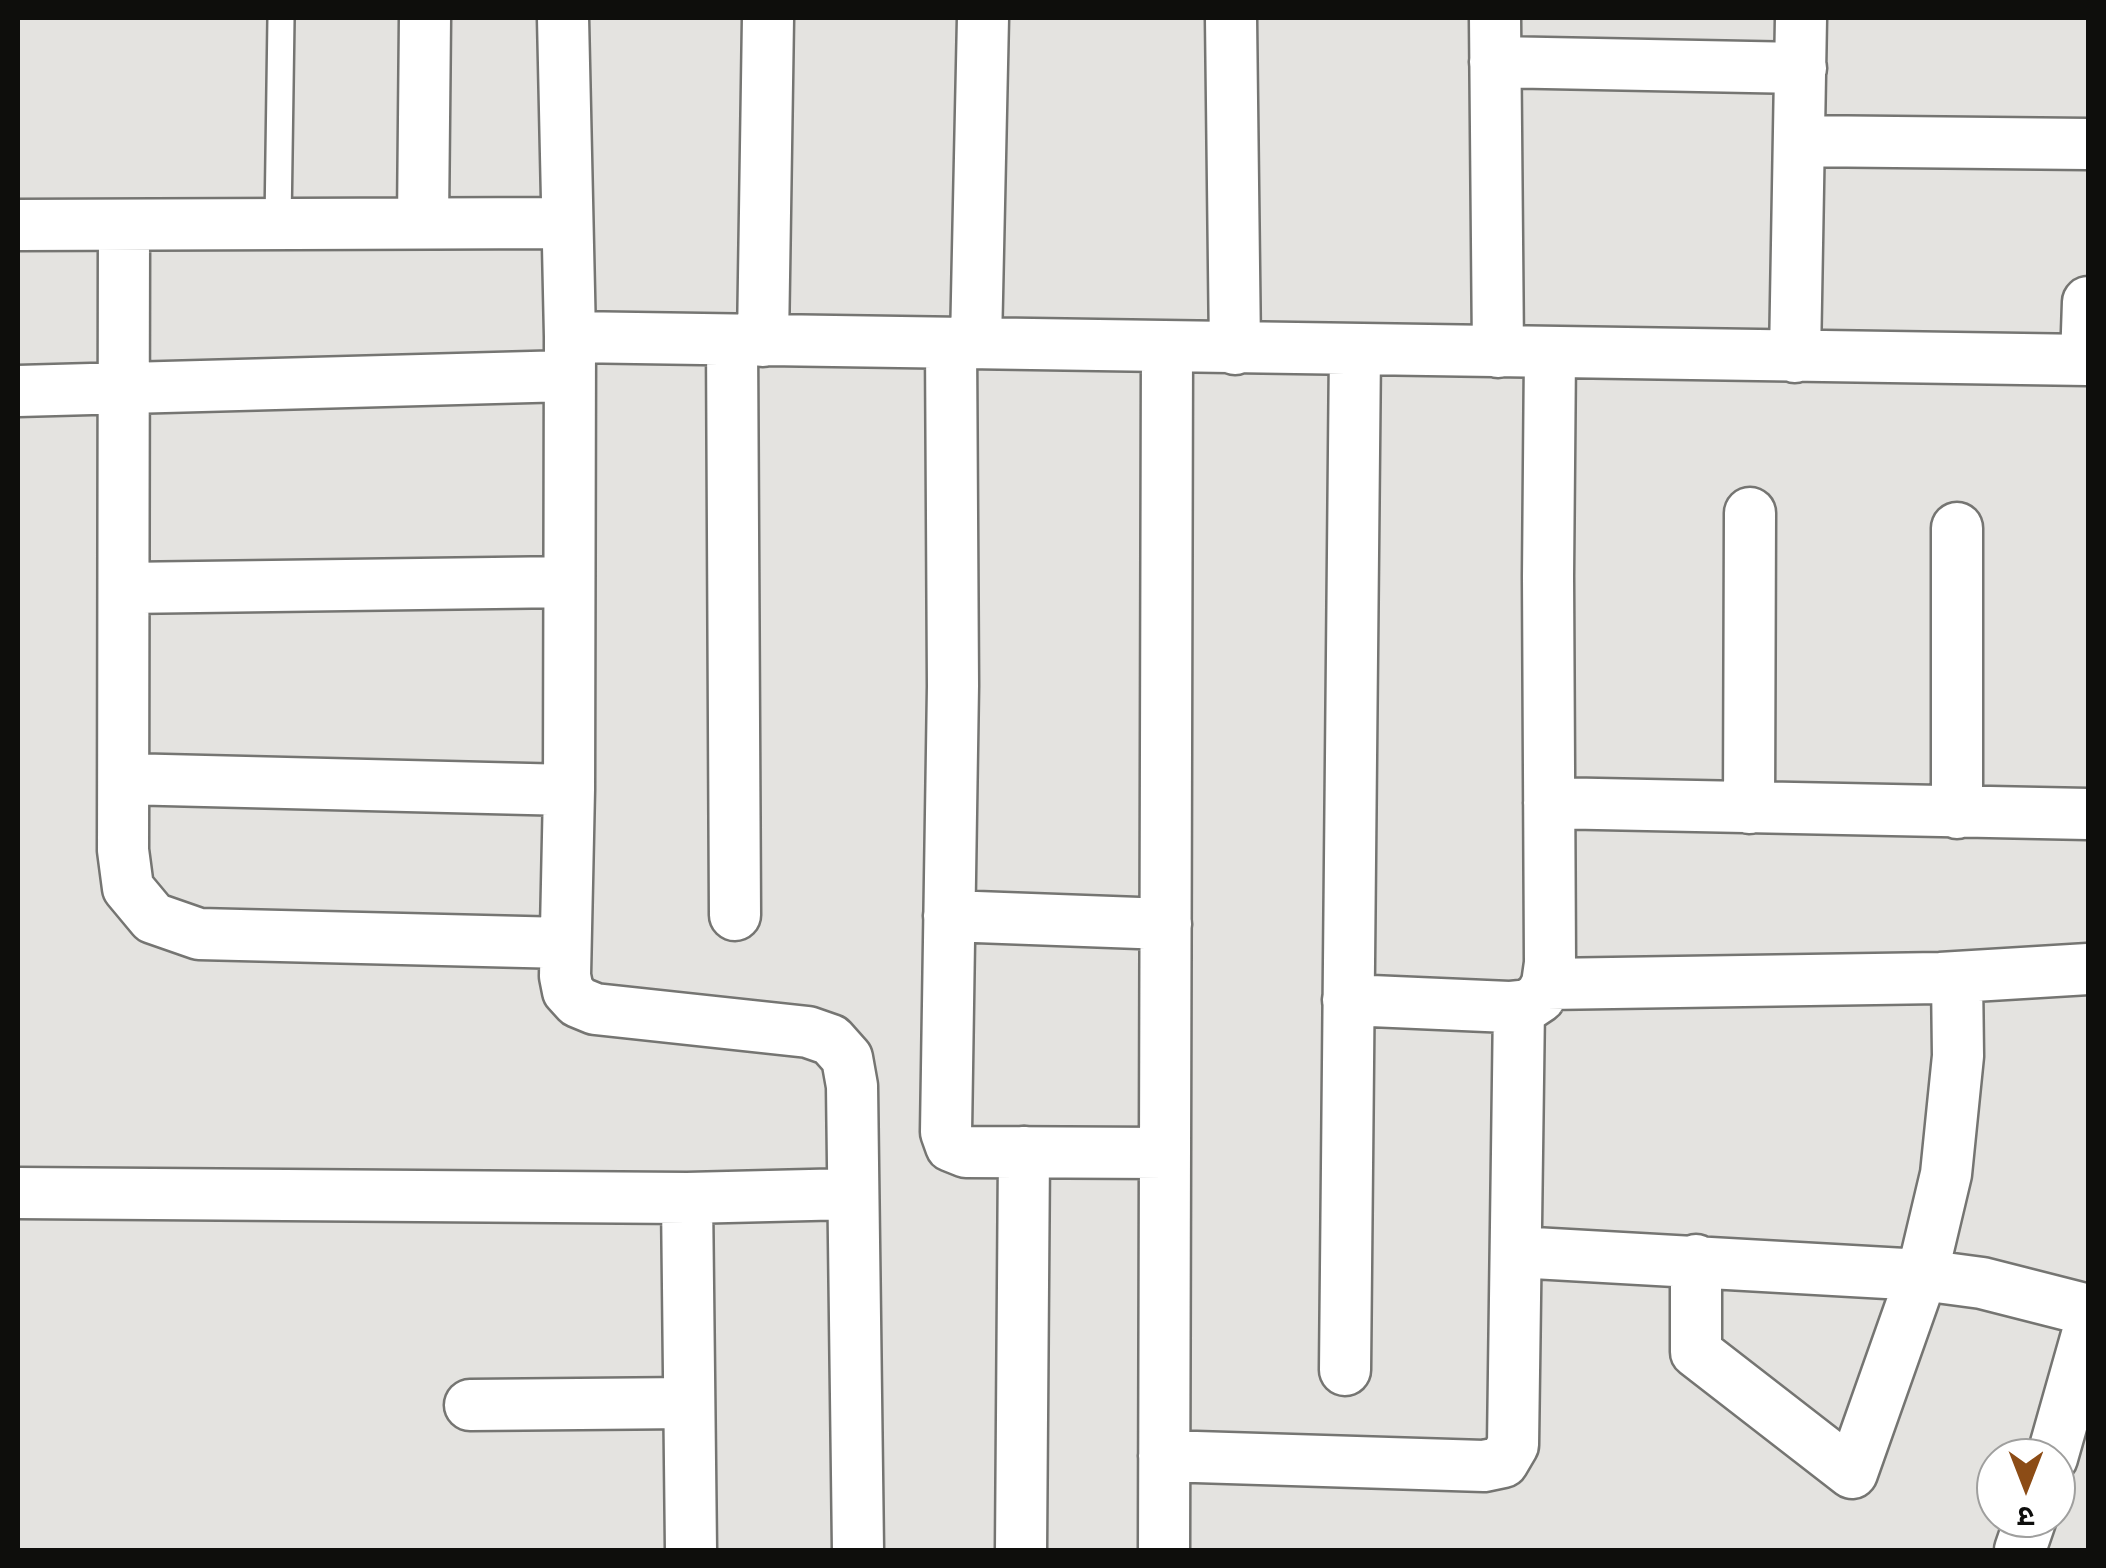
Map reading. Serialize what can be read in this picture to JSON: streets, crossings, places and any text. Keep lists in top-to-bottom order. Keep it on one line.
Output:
{"north":"bottom"}
